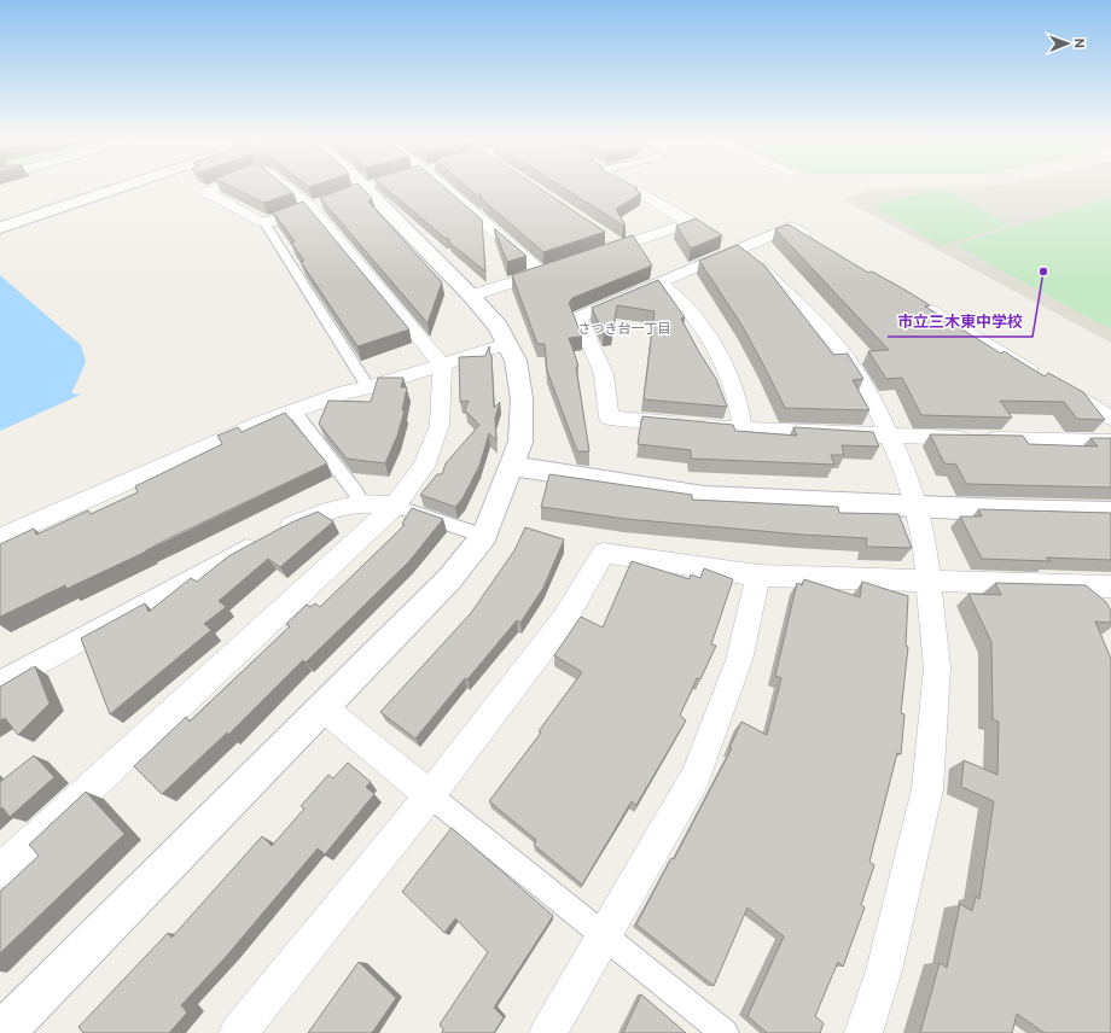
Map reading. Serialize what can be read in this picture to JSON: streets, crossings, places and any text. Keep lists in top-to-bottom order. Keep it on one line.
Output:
{"districts":["さつき台一丁目"],"places":["市立三木東中学校"],"north":"right"}
